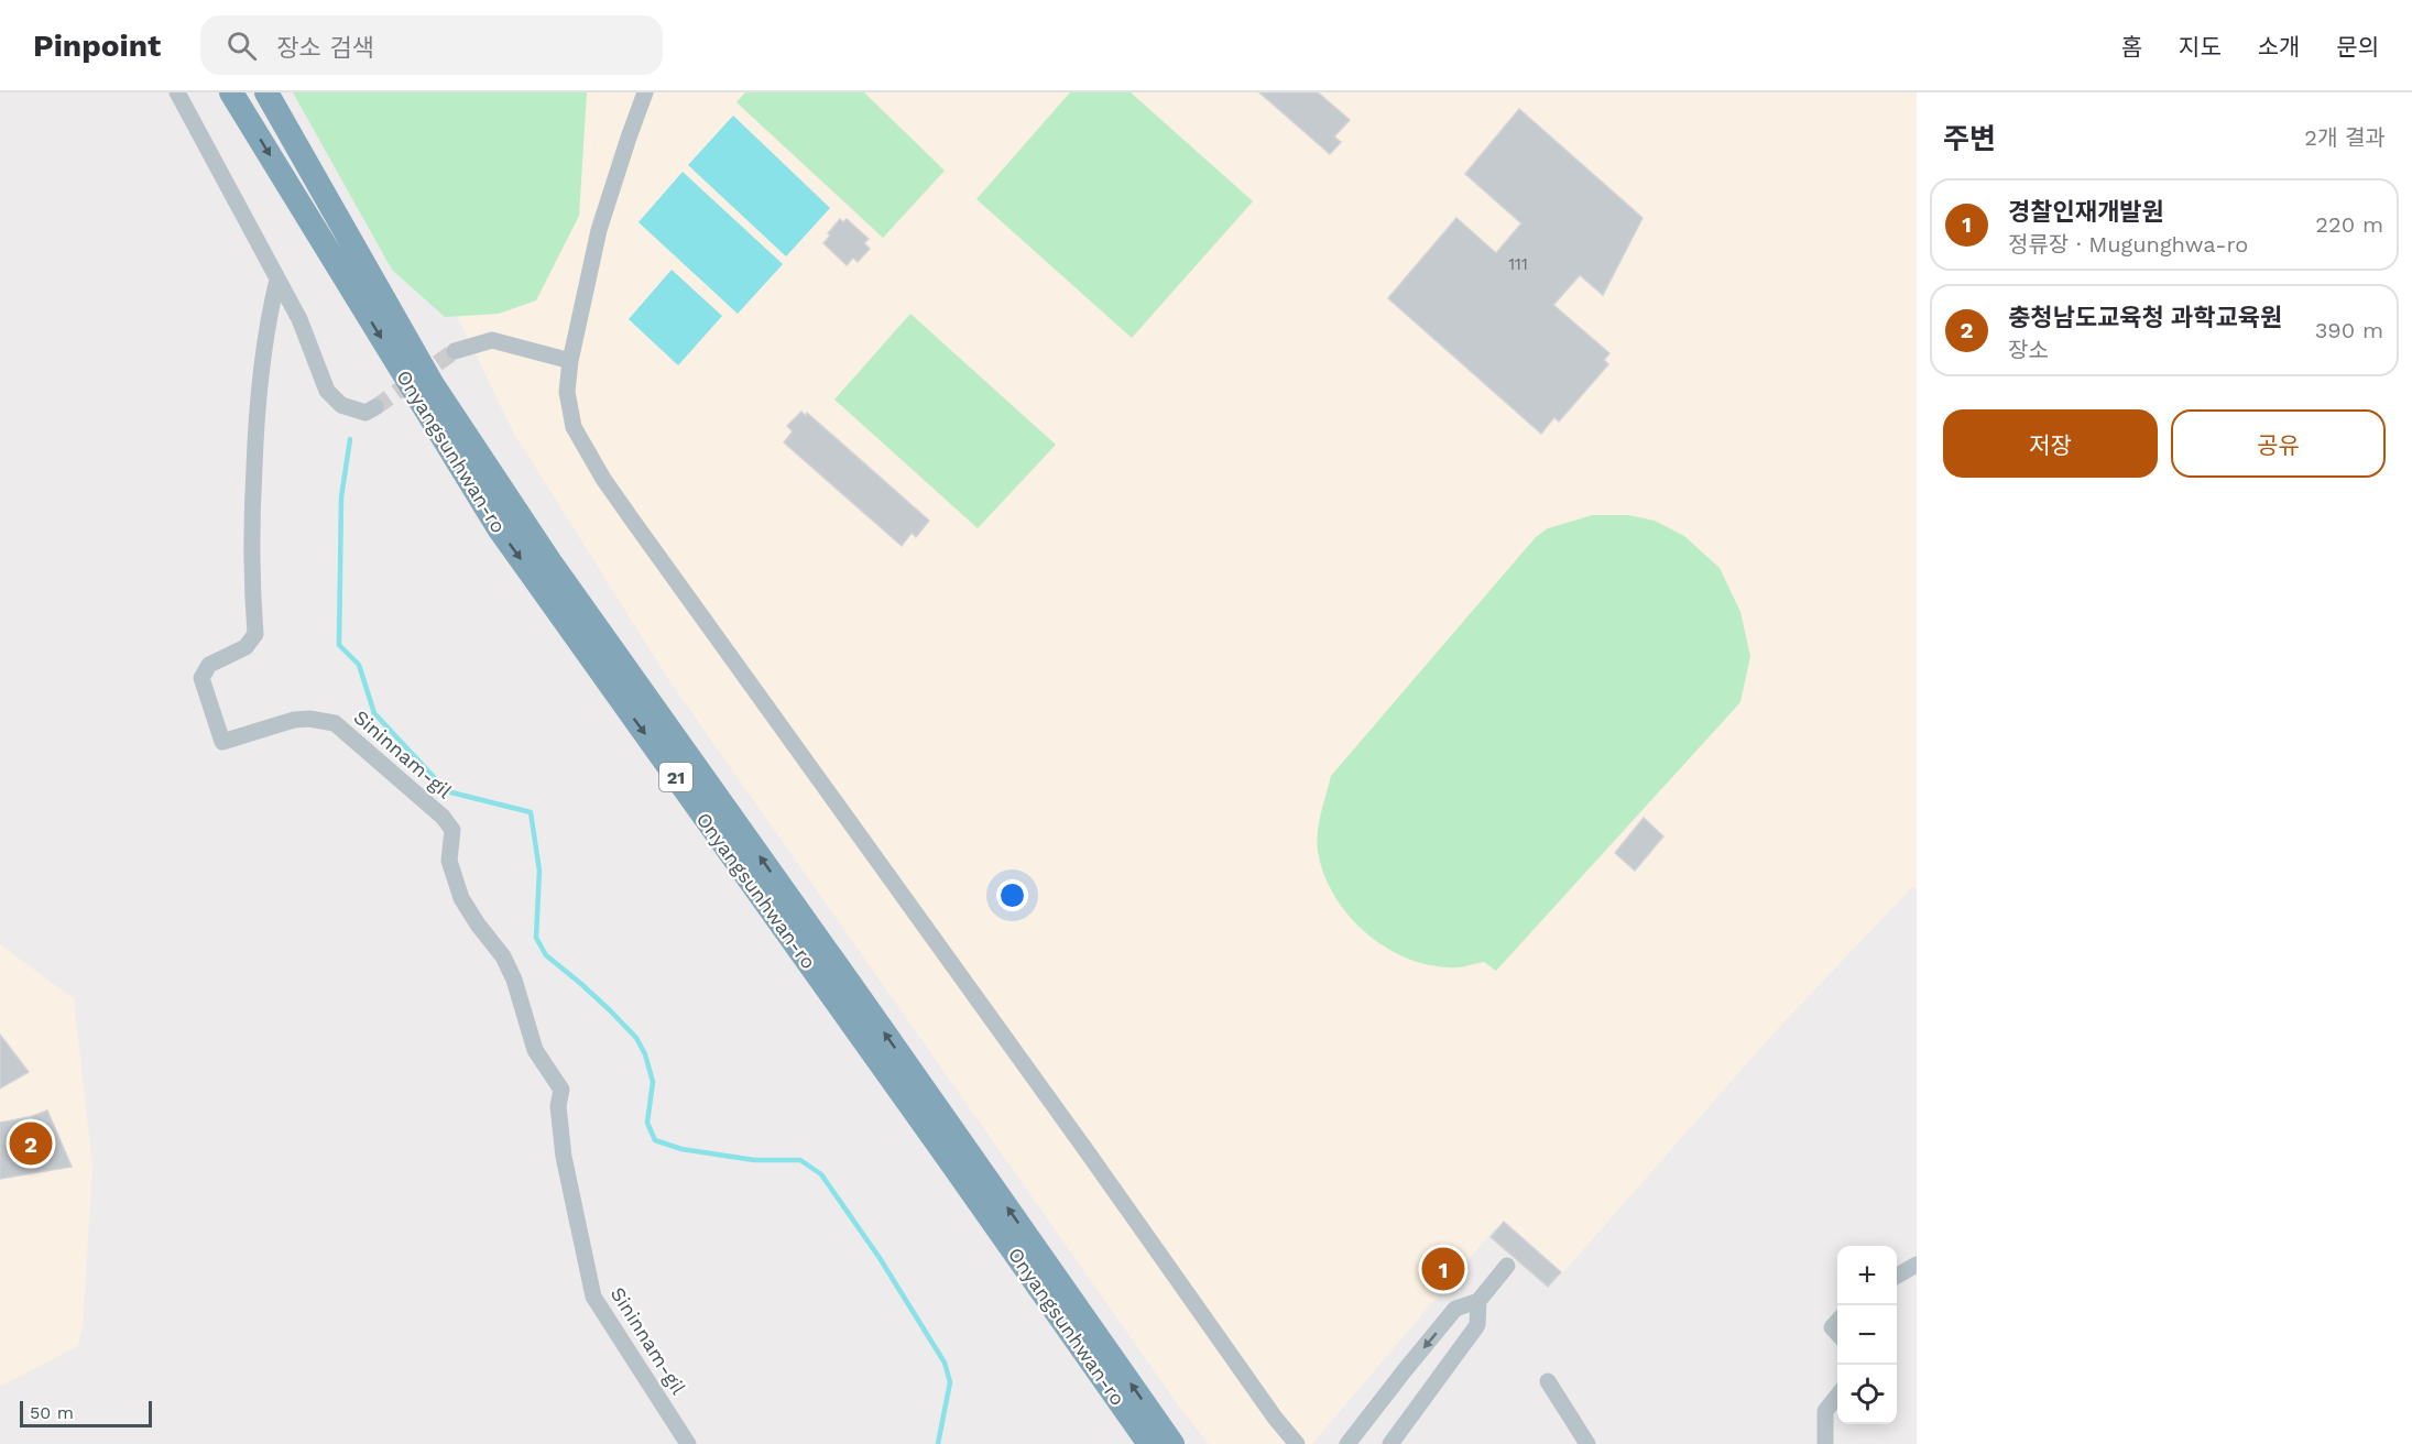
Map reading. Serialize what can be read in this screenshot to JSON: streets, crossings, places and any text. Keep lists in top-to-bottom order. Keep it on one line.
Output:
{"streets":{"highway":["Onyangsunhwan-ro","21"],"street":["Sininnam-gil"]},"house_numbers":["111"],"scale_bar":"50 m","page":{"header":"Pinpoint","search":"장소 검색","nav":["홈","지도","소개","문의"],"heading":["주변","2개 결과"],"list":[{"mark":"1","name":"경찰인재개발원","note":"정류장 · Mugunghwa-ro","value":"220 m"},{"mark":"2","name":"충청남도교육청 과학교육원","note":"장소","value":"390 m"}],"buttons":["저장","공유"],"pins":["2","1"],"map_buttons":["+","−"],"scale":"50 m"}}
